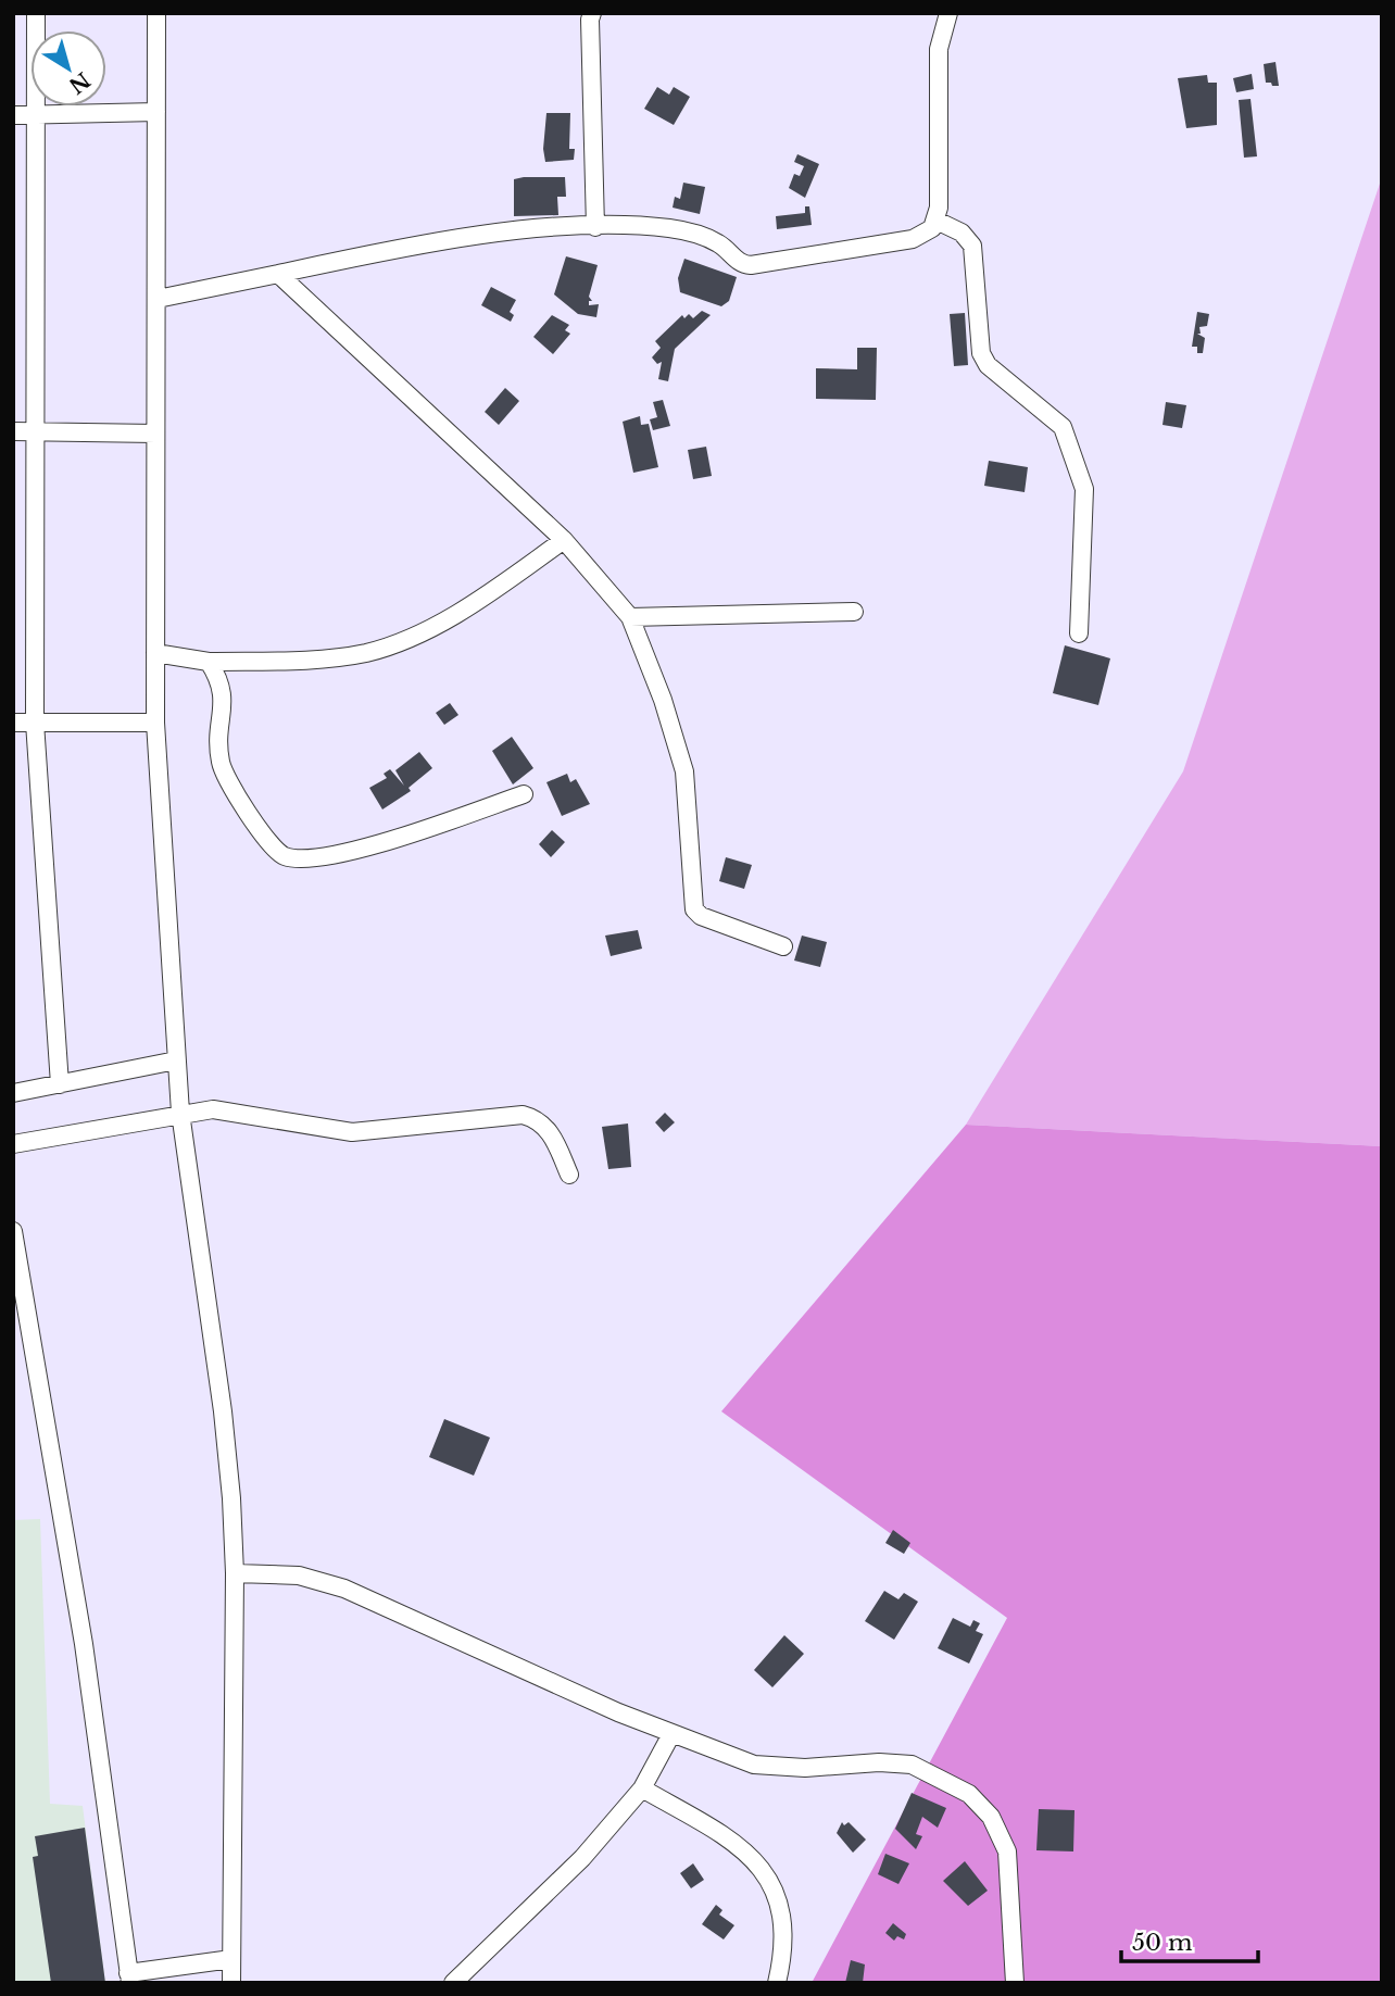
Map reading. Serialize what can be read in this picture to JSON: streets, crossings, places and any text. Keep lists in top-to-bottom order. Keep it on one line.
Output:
{"scale_bar":"50 m","north":"bottom right"}
